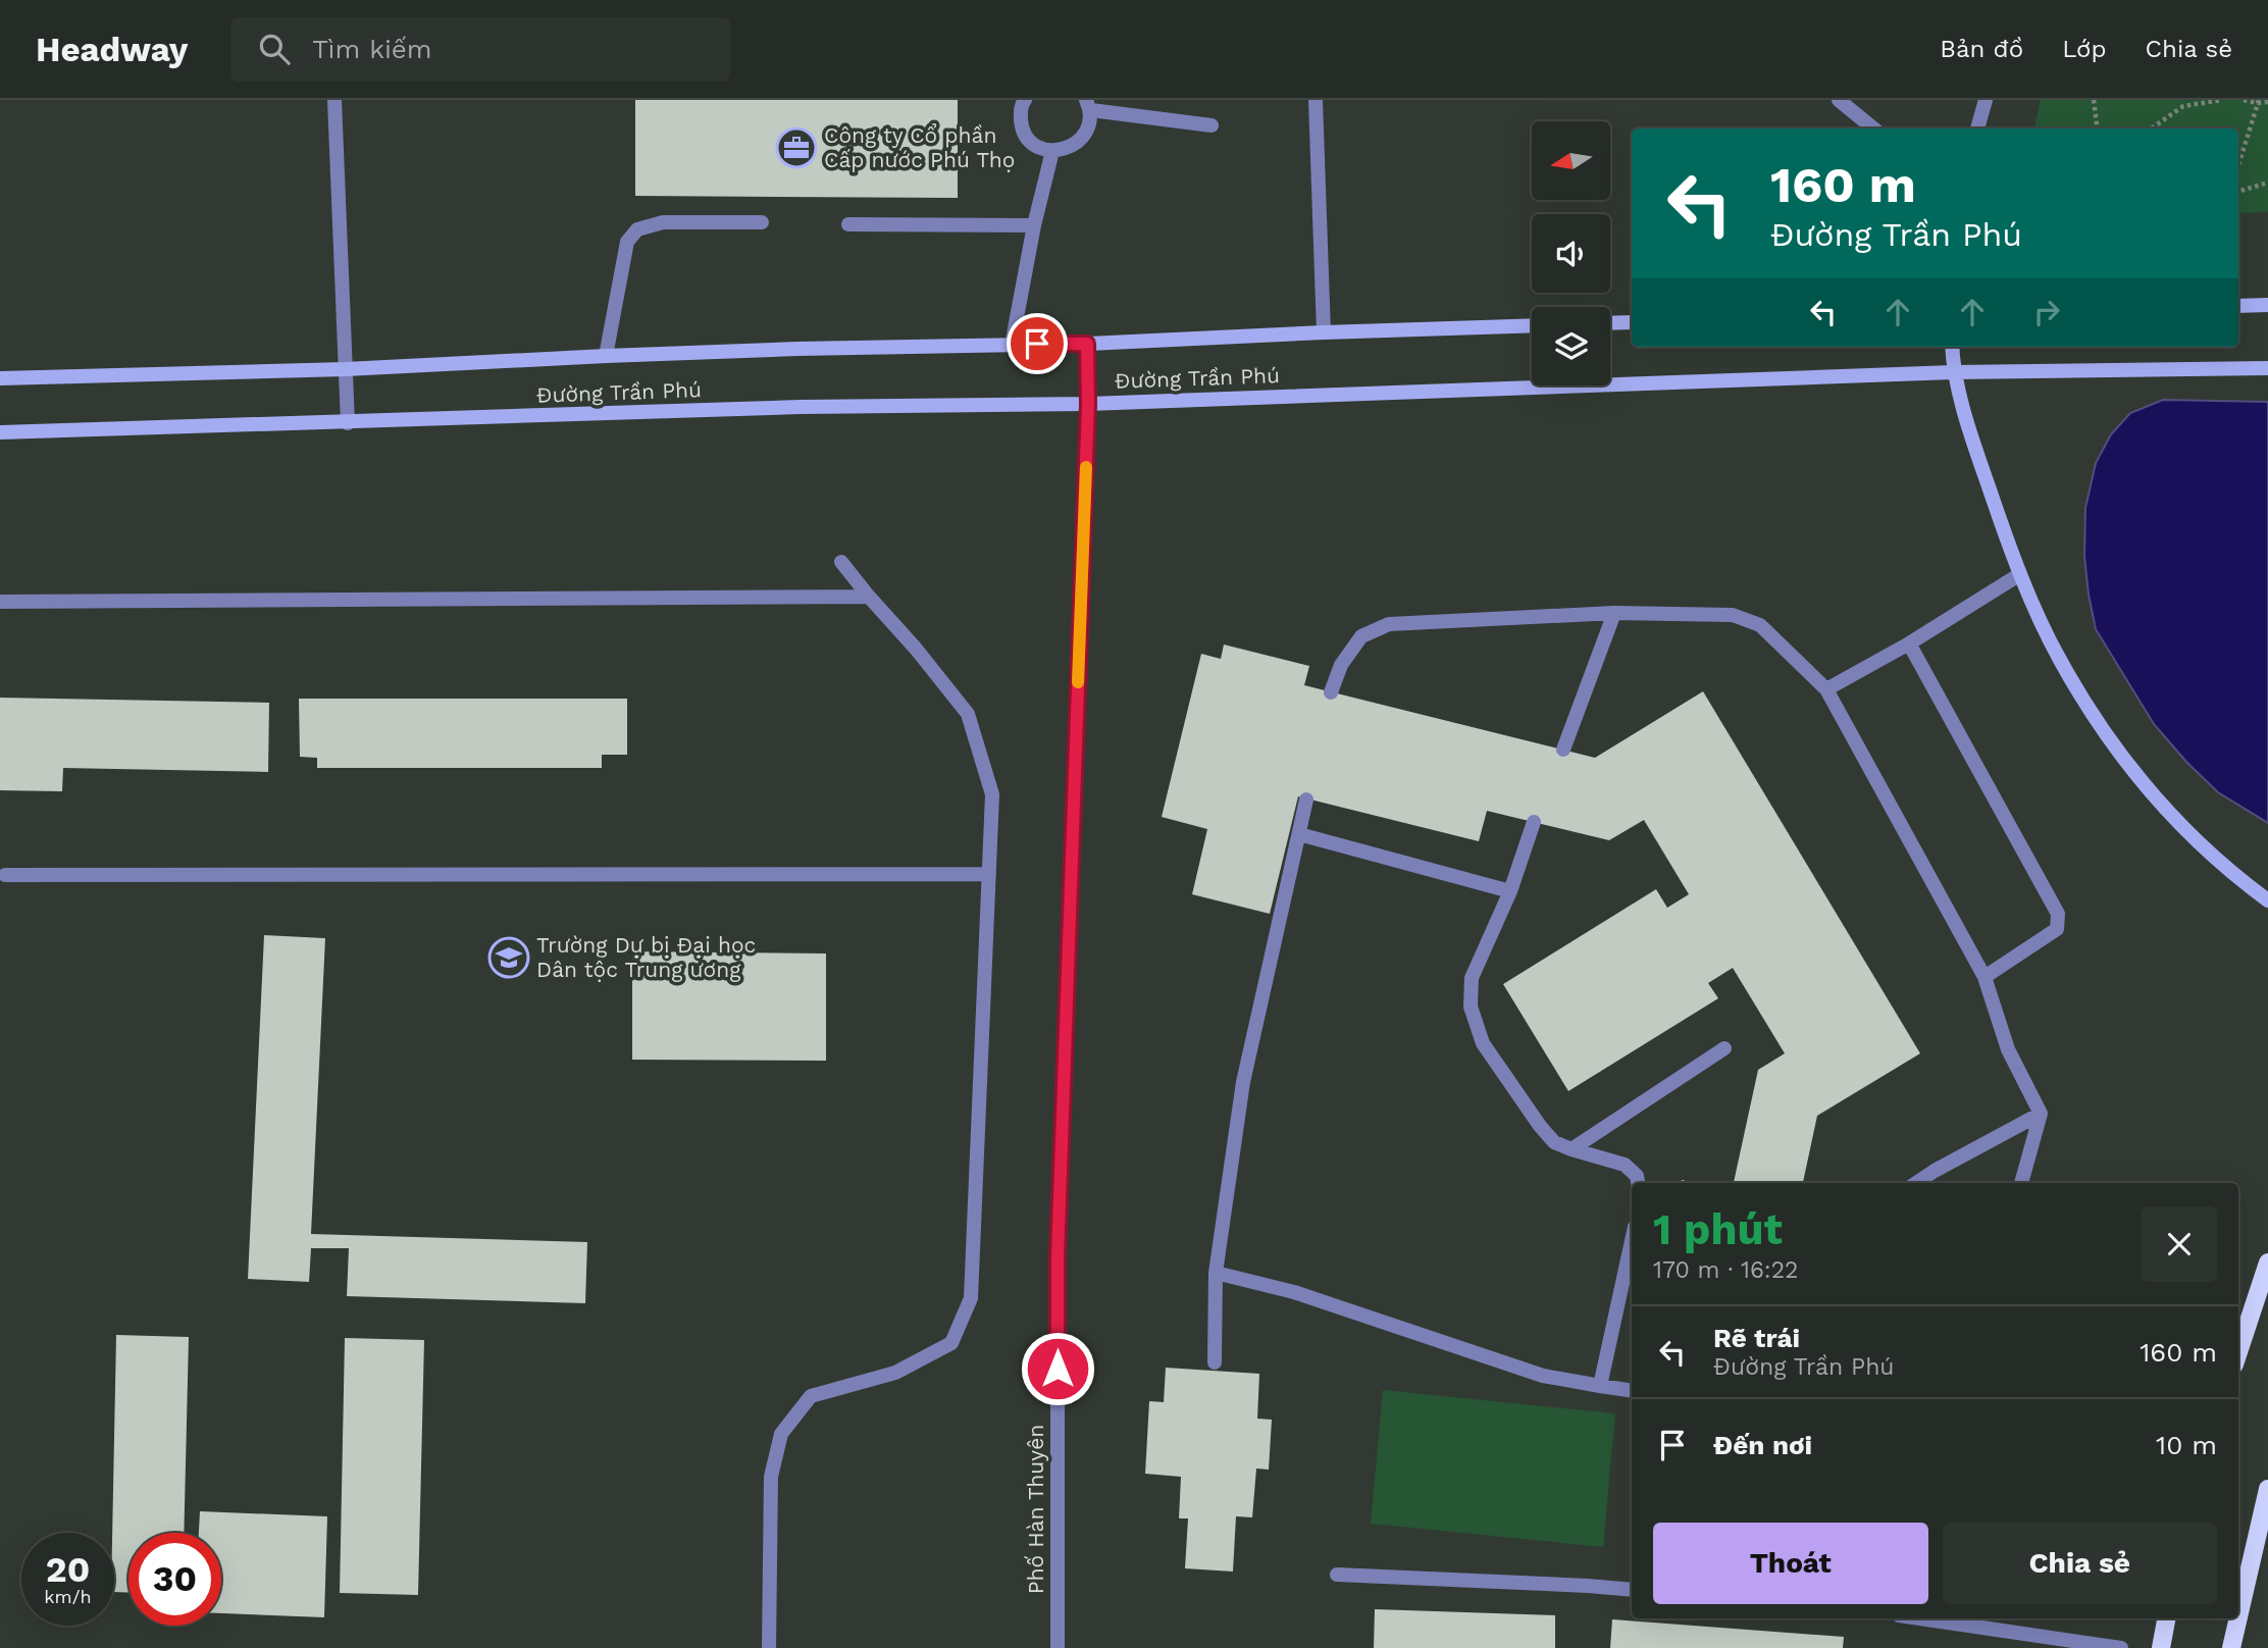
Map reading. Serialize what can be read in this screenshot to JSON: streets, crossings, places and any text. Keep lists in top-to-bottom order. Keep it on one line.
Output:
{"streets":{"main road":["Đường Trần Phú"],"street":["Phố Hàn Thuyên"]},"crossings":[["Đường Trần Phú","Phố Hàn Thuyên"]],"places":{"office":["Công ty Cổ phần Cấp nước Phú Thọ"],"school or university":["Trường Dự bị Đại học Dân tộc Trung ương"]},"north":"left","page":{"header":"Headway","search":"Tìm kiếm","nav":["Bản đồ","Lớp","Chia sẻ"],"turn":["160 m","Đường Trần Phú"],"heading":["1 phút","170 m · 16:22"],"list":[{"name":"Rẽ trái","note":"Đường Trần Phú","value":"160 m"},{"name":"Đến nơi","value":"10 m"}],"buttons":["Thoát","Chia sẻ"],"speed":"20 km/h","limit":"30"}}
